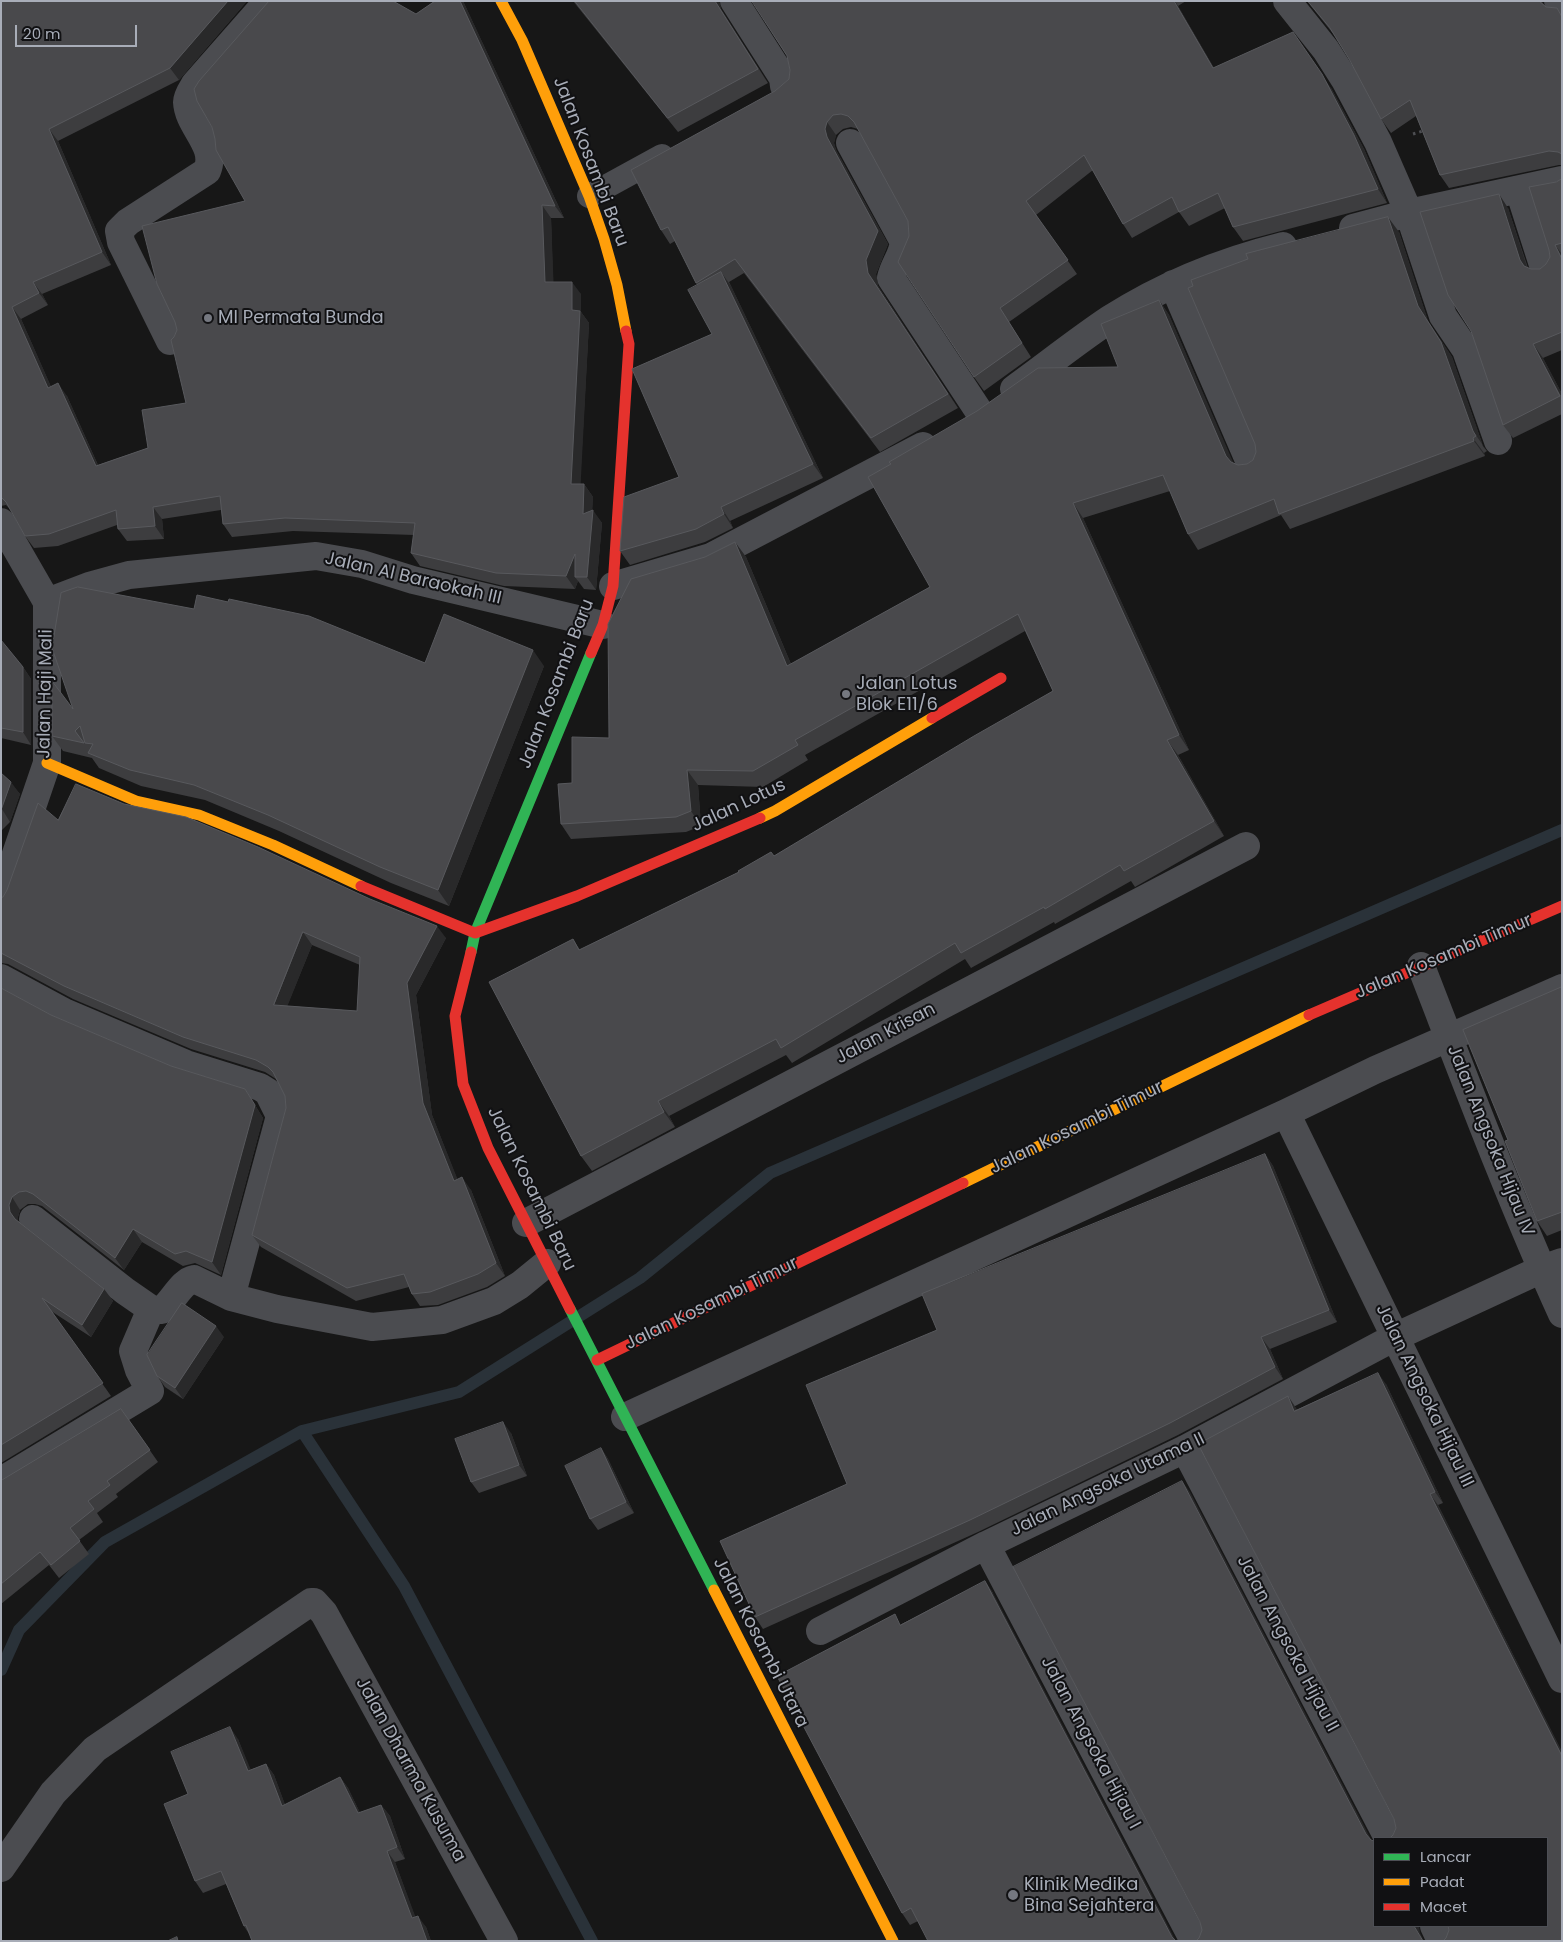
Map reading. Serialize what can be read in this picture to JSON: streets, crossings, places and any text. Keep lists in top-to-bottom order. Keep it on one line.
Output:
{"streets":{"street":["Jalan Kosambi Baru","Jalan Al Baraokah III","Jalan Haji Mali","Jalan Lotus","Jalan Kosambi Timur","Jalan Krisan","Jalan Angsoka Hijau IV","Jalan Angsoka Hijau III","Jalan Angsoka Utama II","Jalan Kosambi Utara","Jalan Angsoka Hijau II","Jalan Angsoka Hijau I","Jalan Dharma Kusuma"]},"crossings":[["Jalan Kosambi Baru","Jalan Al Baraokah III"],["Jalan Kosambi Baru","Jalan Lotus"],["Jalan Kosambi Baru","Jalan Kosambi Timur"],["Jalan Kosambi Baru","Jalan Krisan"],["Jalan Kosambi Baru","Jalan Kosambi Utara"],["Jalan Al Baraokah III","Jalan Haji Mali"],["Jalan Kosambi Timur","Jalan Angsoka Hijau IV"],["Jalan Kosambi Timur","Jalan Kosambi Utara"],["Jalan Angsoka Hijau IV","Jalan Angsoka Utama II"],["Jalan Angsoka Hijau III","Jalan Angsoka Utama II"],["Jalan Angsoka Utama II","Jalan Angsoka Hijau II"],["Jalan Angsoka Utama II","Jalan Angsoka Hijau I"]],"places":["MI Permata Bunda","Jalan Lotus Blok E11/6","Klinik Medika Bina Sejahtera"],"legend":["Lancar","Padat","Macet"],"scale_bar":"20 m"}
